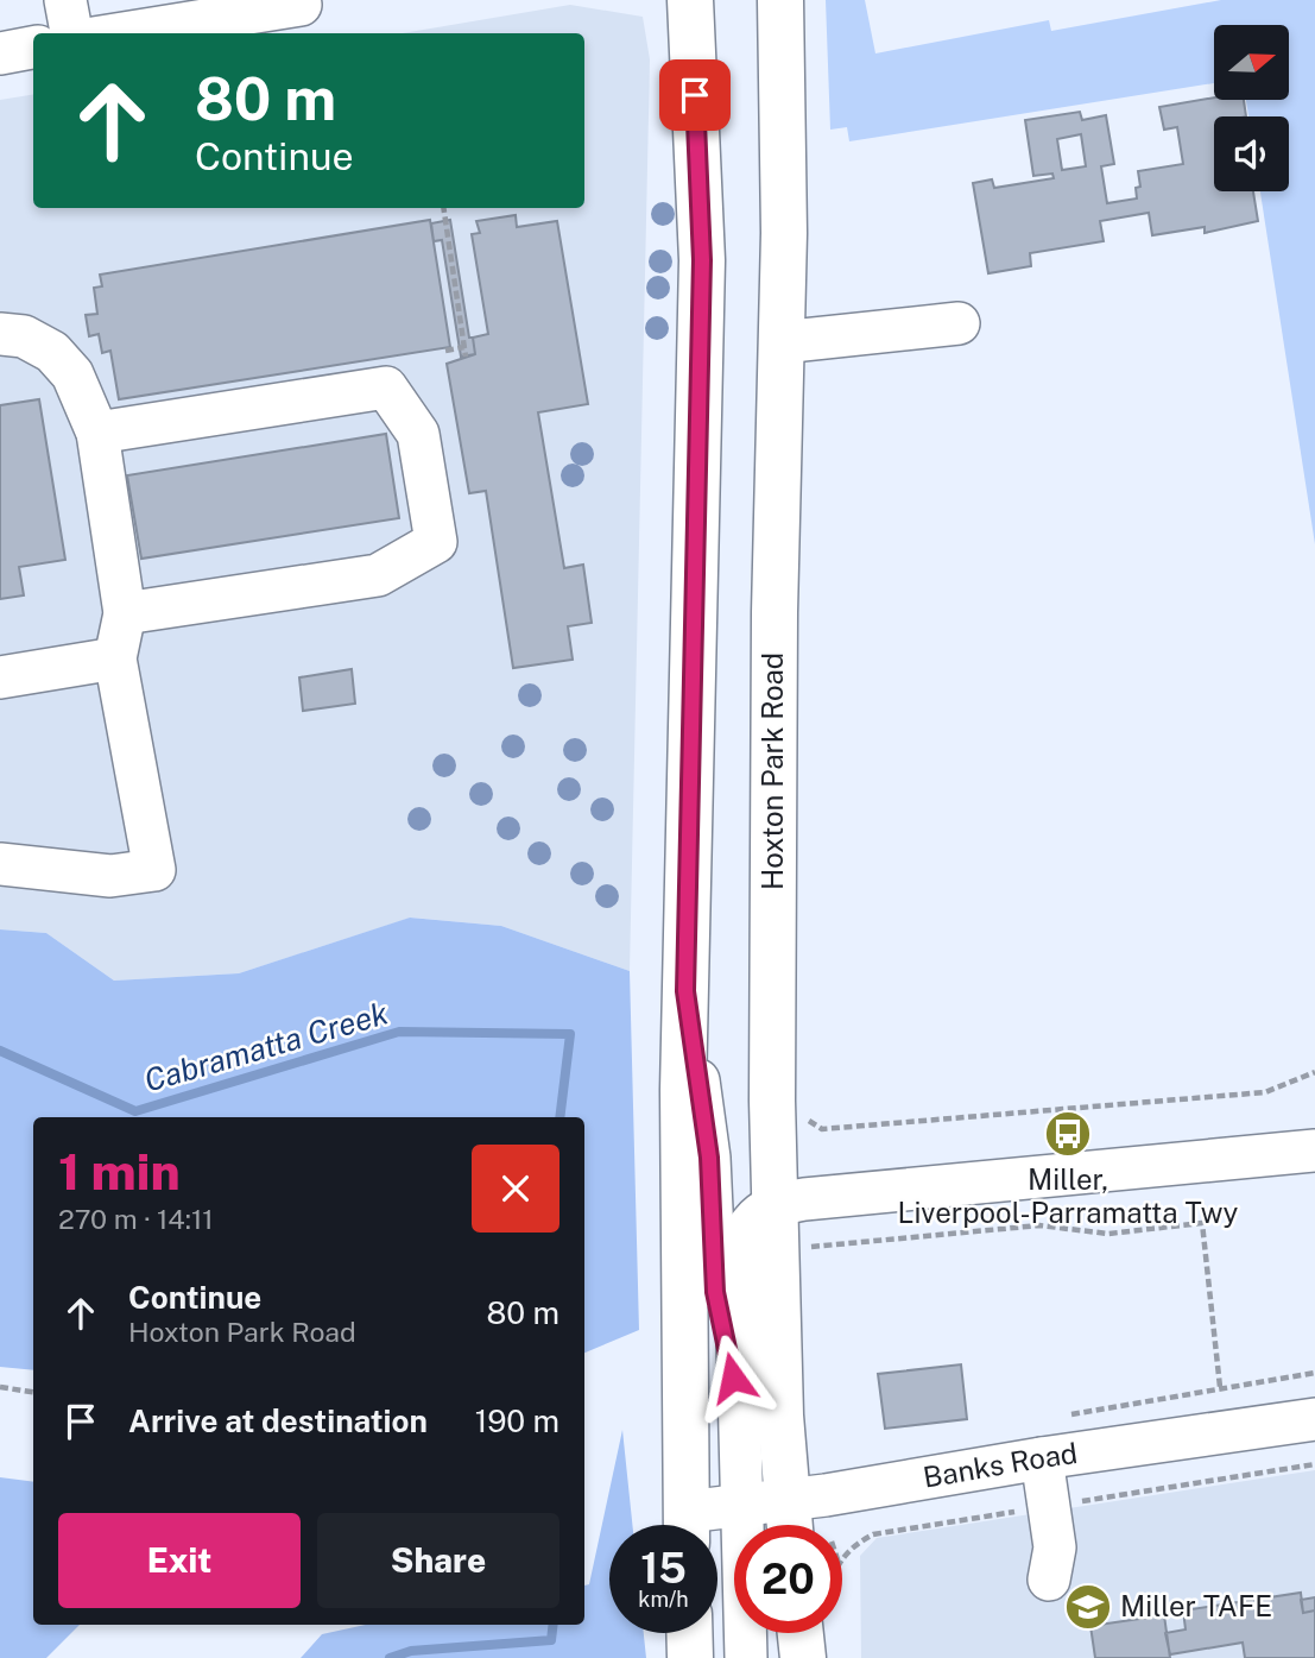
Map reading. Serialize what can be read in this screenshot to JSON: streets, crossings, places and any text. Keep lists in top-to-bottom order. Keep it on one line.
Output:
{"streets":{"main road":["Hoxton Park Road"],"street":["Banks Road"]},"crossings":[["Hoxton Park Road","Banks Road"]],"water":["Cabramatta Creek"],"places":{"bus stop":["Miller, Liverpool-Parramatta Twy"],"school or university":["Miller TAFE"]},"north":"right","page":{"turn":["80 m","Continue"],"heading":["1 min","270 m · 14:11"],"list":[{"name":"Continue","note":"Hoxton Park Road","value":"80 m"},{"name":"Arrive at destination","value":"190 m"}],"buttons":["Exit","Share"],"speed":"15 km/h","limit":"20"}}
